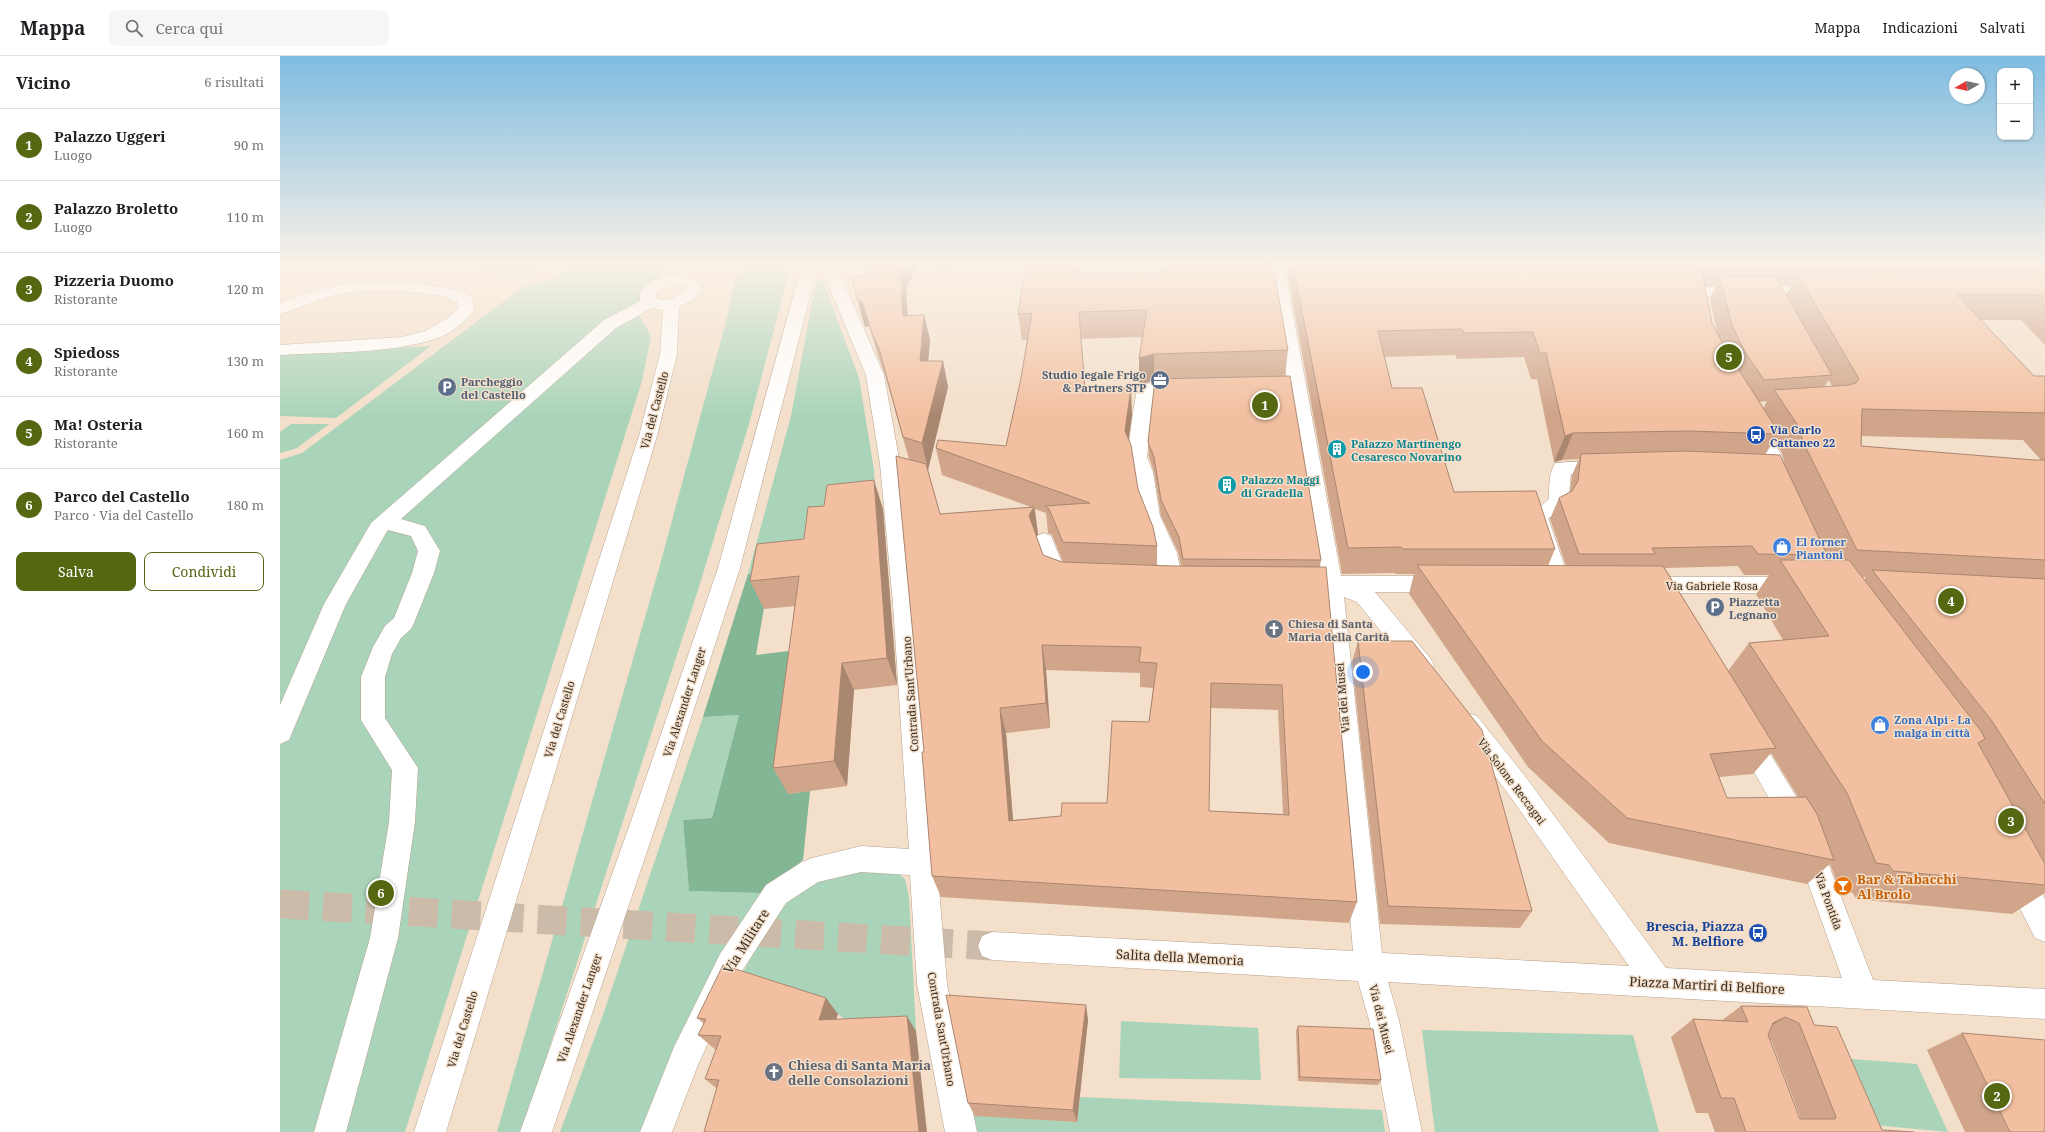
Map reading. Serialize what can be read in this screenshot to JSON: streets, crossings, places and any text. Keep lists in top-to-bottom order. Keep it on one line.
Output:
{"streets":{"street":["Via del Castello","Via Gabriele Rosa","Contrada Sant'Urbano","Via dei Musei","Via Alexander Langer","Via Solone Reccagni","Via Pontida","Via Militare","Salita della Memoria","Piazza Martiri di Belfiore"]},"crossings":[["Contrada Sant'Urbano","Via Militare"],["Via dei Musei","Via Solone Reccagni"],["Via dei Musei","Salita della Memoria"],["Via dei Musei","Piazza Martiri di Belfiore"],["Via Solone Reccagni","Piazza Martiri di Belfiore"],["Via Pontida","Piazza Martiri di Belfiore"],["Salita della Memoria","Piazza Martiri di Belfiore"]],"places":{"office":["Studio legale Frigo & Partners STP"],"parking":["Parcheggio del Castello","Piazzetta Legnano"],"bus stop":["Via Carlo Cattaneo 22","Brescia, Piazza M. Belfiore"],"building":["Palazzo Martinengo Cesaresco Novarino","Palazzo Maggi di Gradella"],"shop":["El forner Piantoni","Zona Alpi - La malga in città"],"church":["Chiesa di Santa Maria della Carità","Chiesa di Santa Maria delle Consolazioni"],"bar":["Bar & Tabacchi Al Brolo"]},"north":"left","page":{"header":"Mappa","search":"Cerca qui","nav":["Mappa","Indicazioni","Salvati"],"heading":["Vicino","6 risultati"],"map_buttons":["+","−"],"list":[{"mark":"1","name":"Palazzo Uggeri","note":"Luogo","value":"90 m"},{"mark":"2","name":"Palazzo Broletto","note":"Luogo","value":"110 m"},{"mark":"3","name":"Pizzeria Duomo","note":"Ristorante","value":"120 m"},{"mark":"4","name":"Spiedoss","note":"Ristorante","value":"130 m"},{"mark":"5","name":"Ma! Osteria","note":"Ristorante","value":"160 m"},{"mark":"6","name":"Parco del Castello","note":"Parco · Via del Castello","value":"180 m"}],"pins":["5","1","4","3","6","2"],"buttons":["Salva","Condividi"]}}
